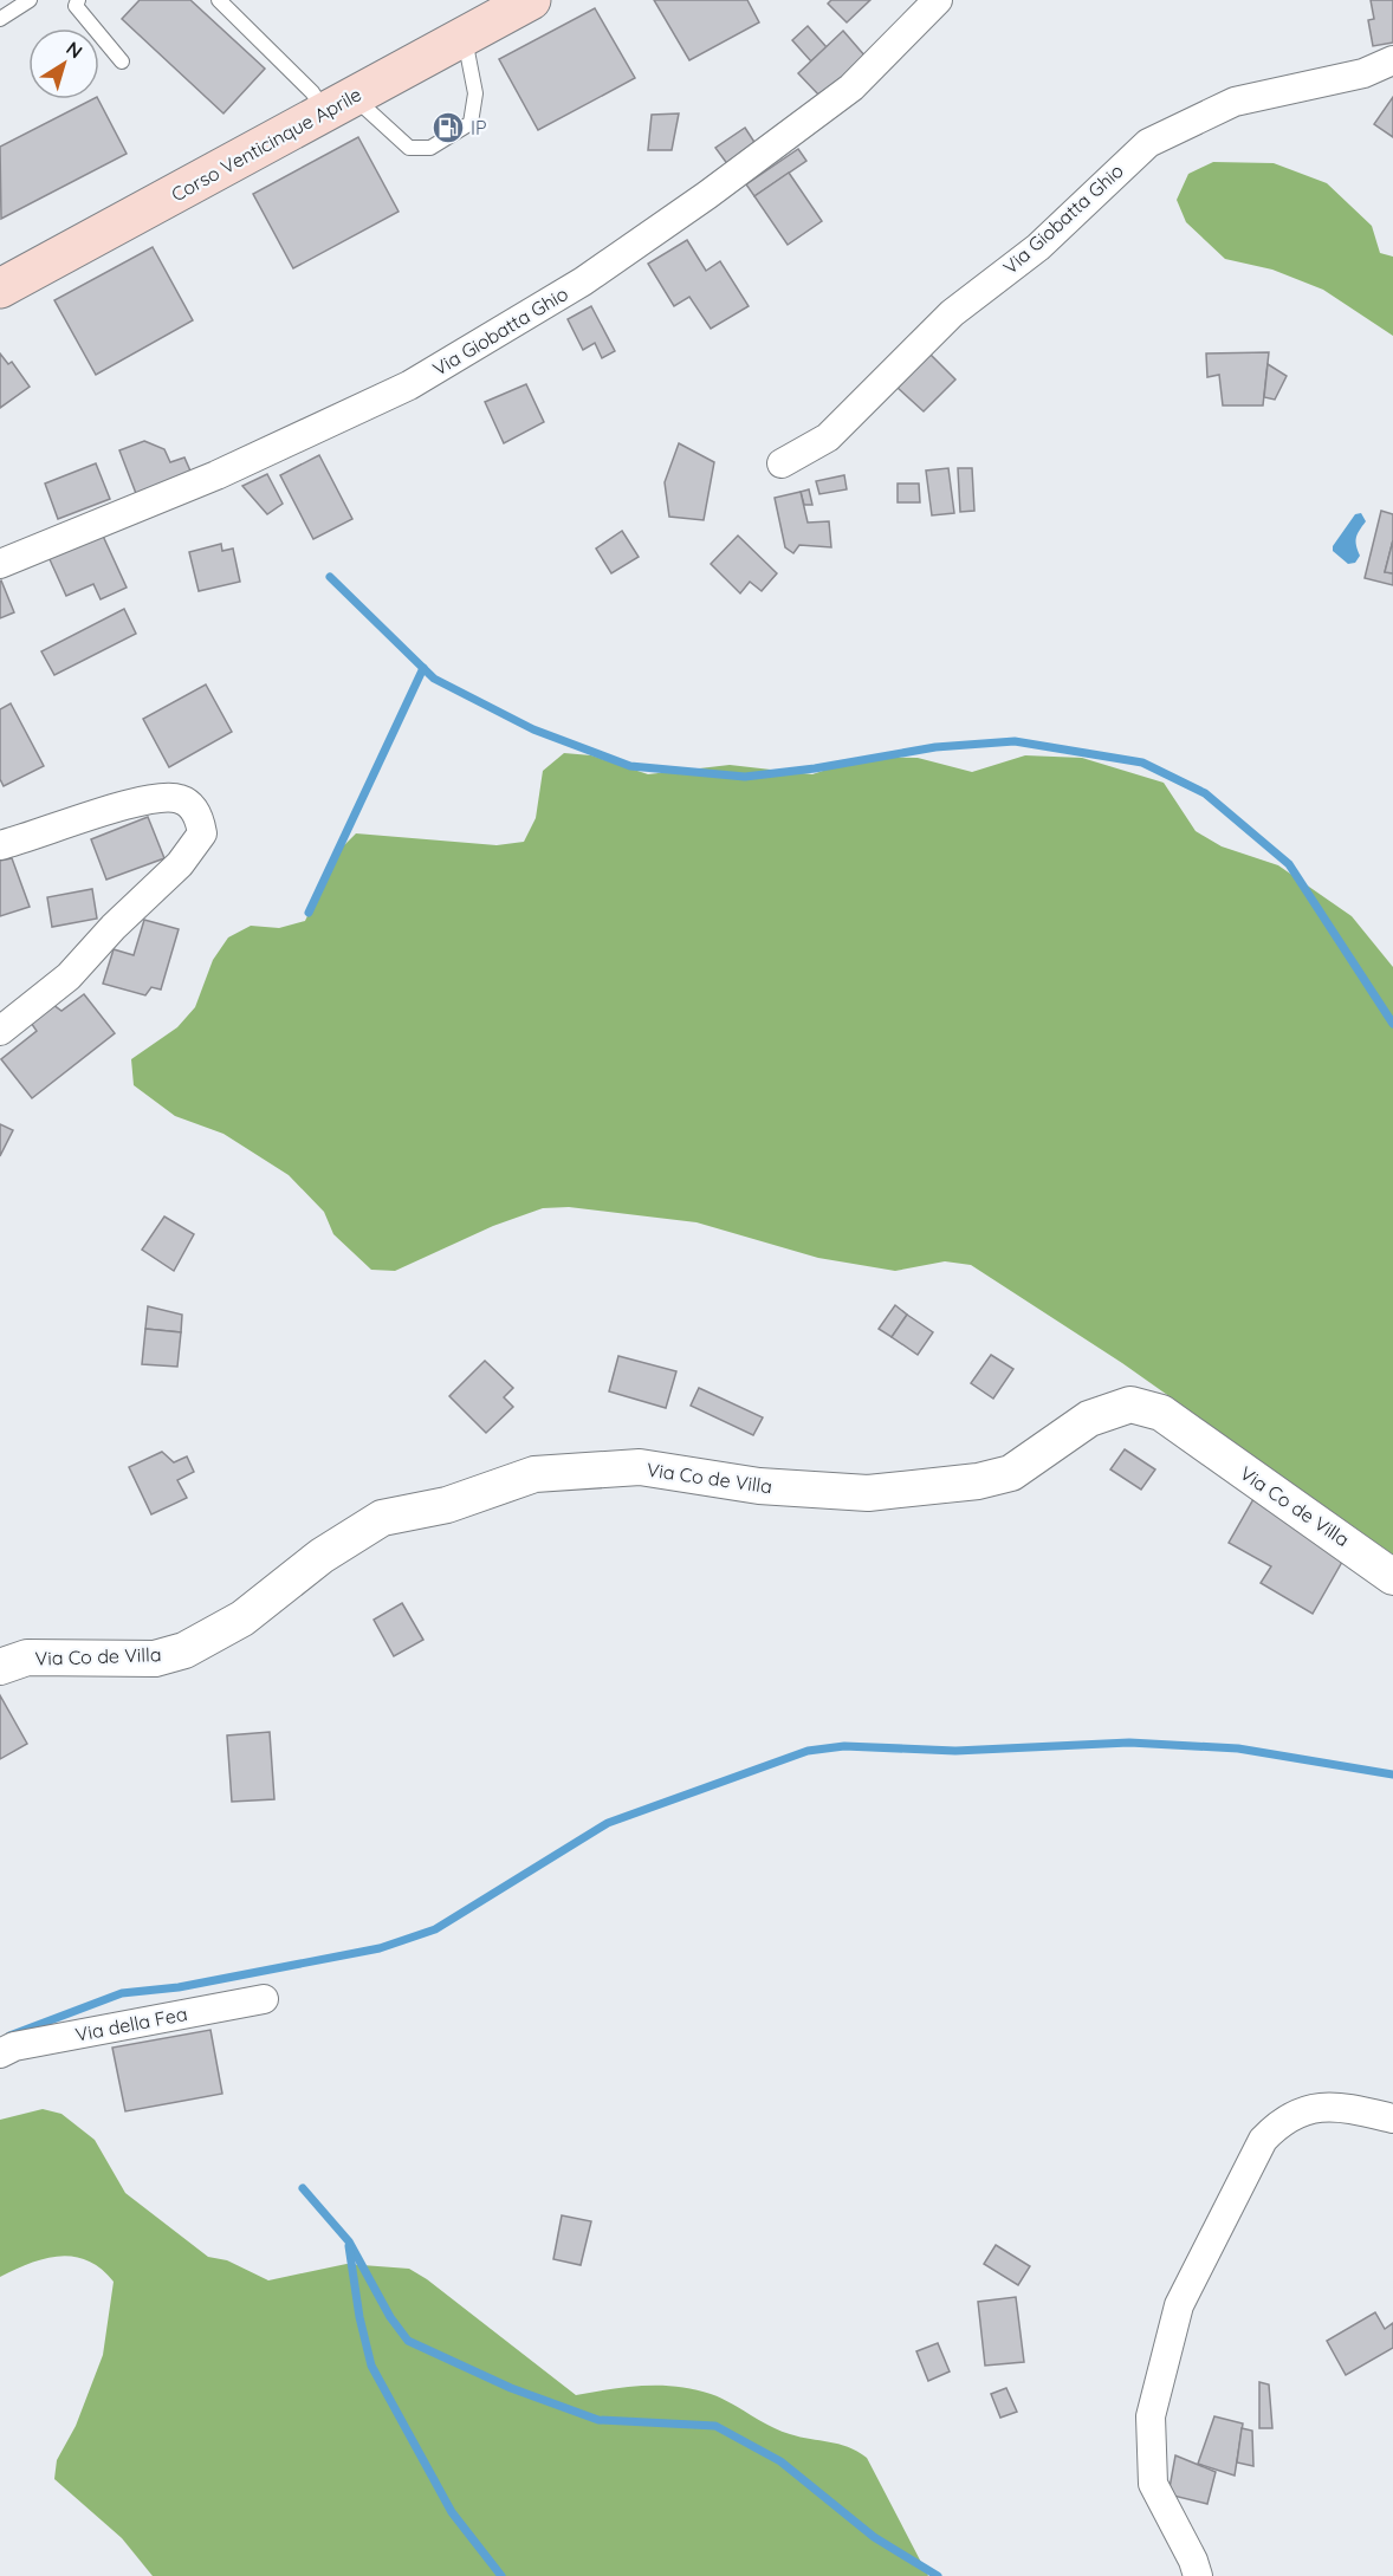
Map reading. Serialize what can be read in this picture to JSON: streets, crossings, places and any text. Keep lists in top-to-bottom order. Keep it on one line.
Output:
{"streets":{"main road":["Corso Venticinque Aprile"],"street":["Via Giobatta Ghio","Via Co de Villa","Via della Fea"]},"places":{"fuel station":["IP"]},"north":"top right"}
